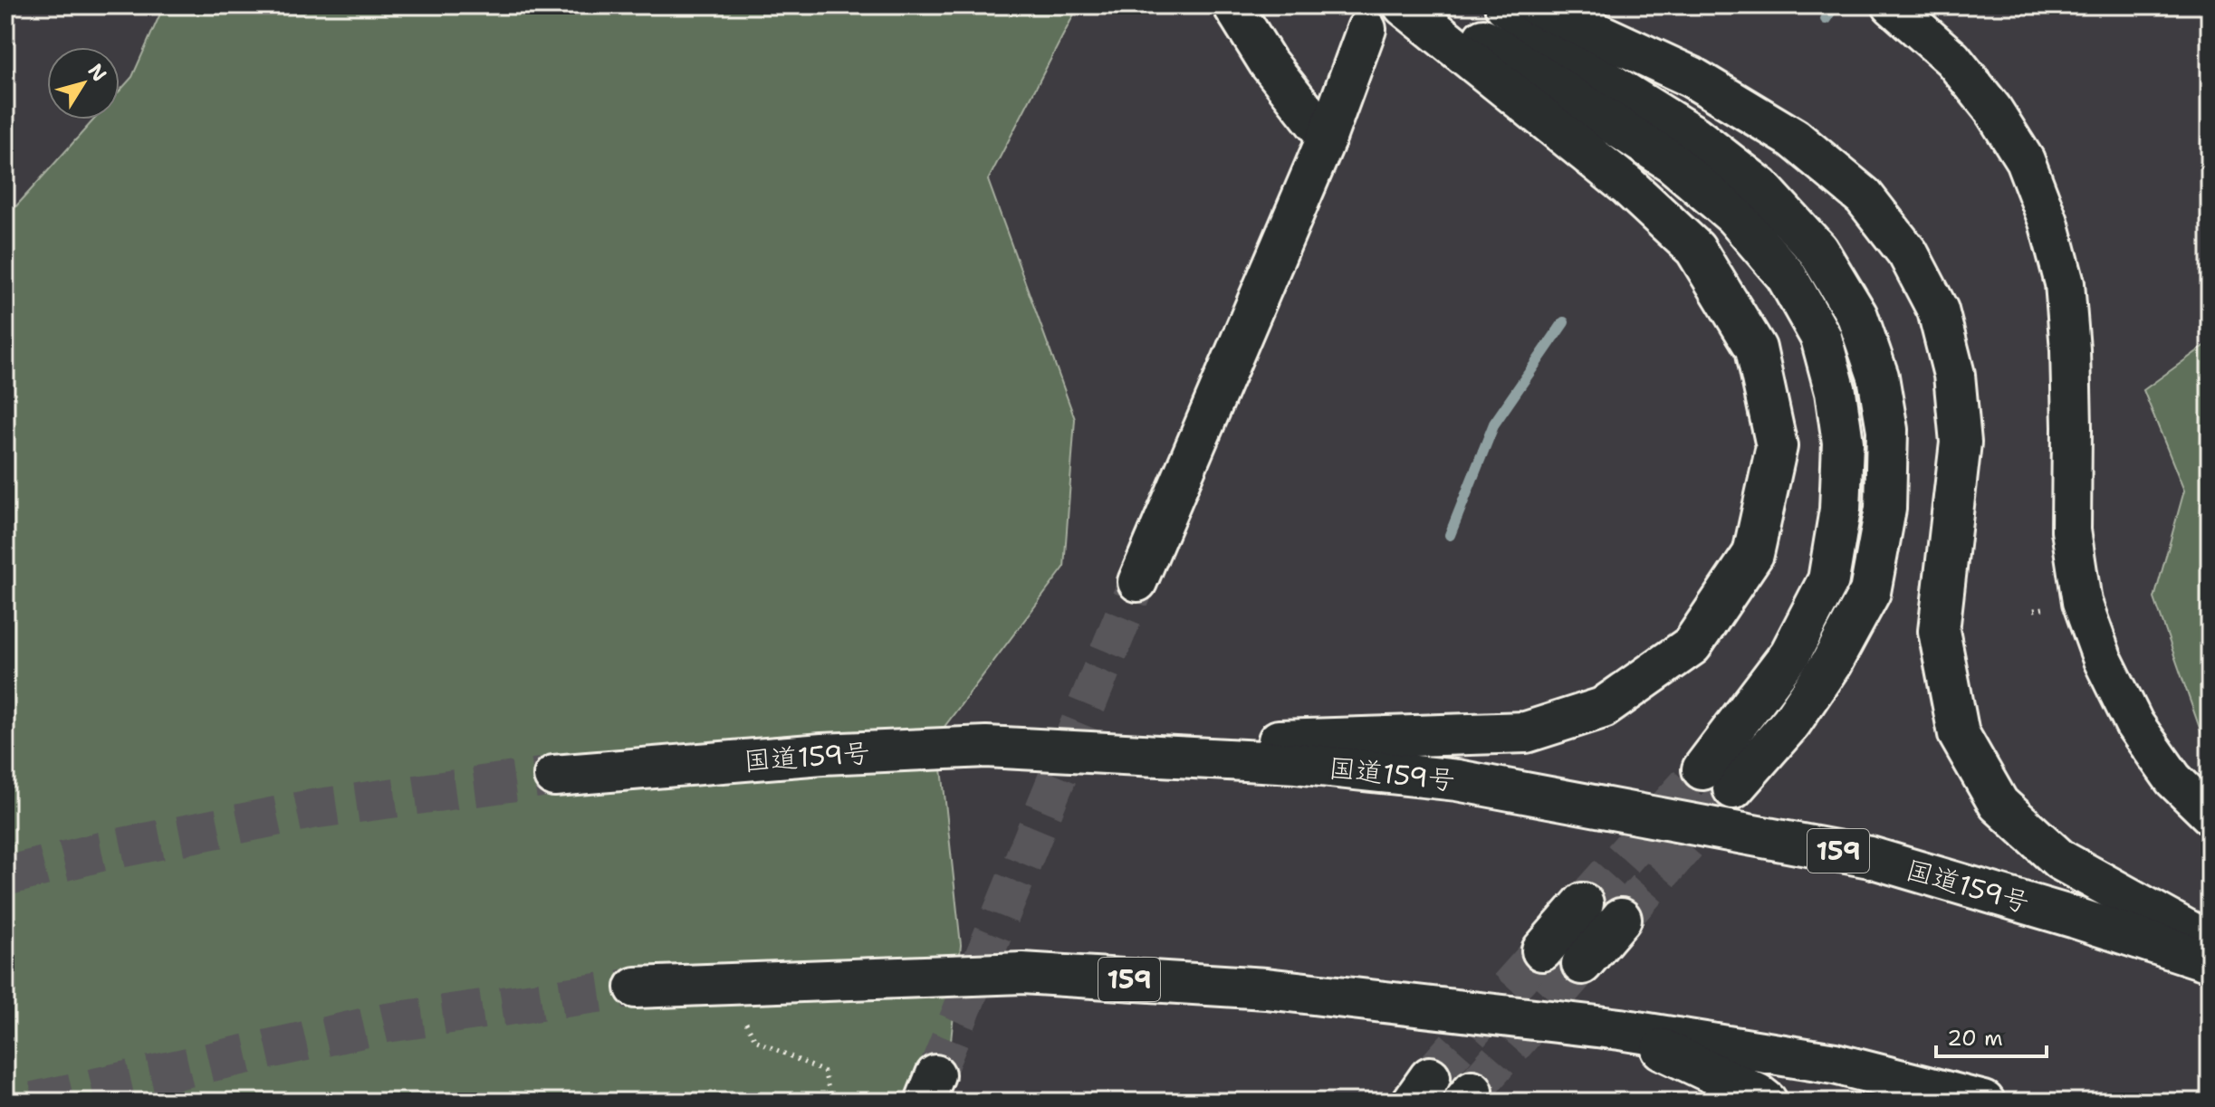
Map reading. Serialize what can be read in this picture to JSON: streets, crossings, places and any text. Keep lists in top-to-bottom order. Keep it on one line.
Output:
{"streets":{"highway":["国道159号","159"]},"scale_bar":"20 m","north":"top right"}
